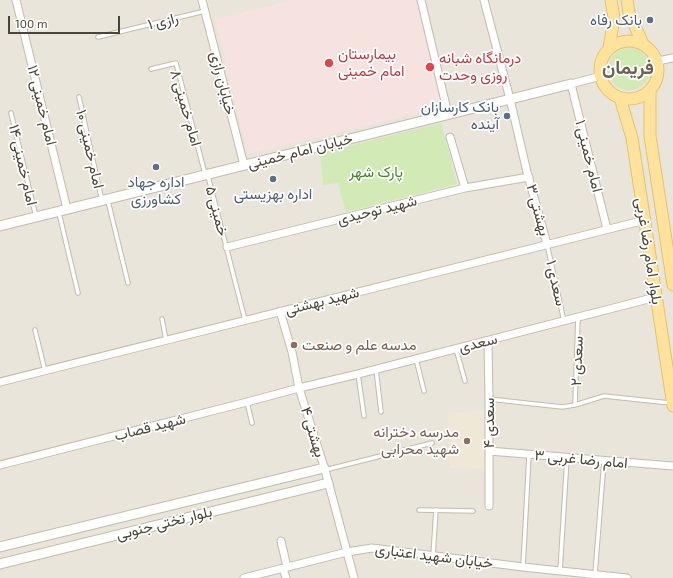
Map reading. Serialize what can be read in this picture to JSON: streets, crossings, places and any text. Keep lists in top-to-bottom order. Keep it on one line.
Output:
{"streets":{"main road":["بلوار امام رضا غربی"],"street":["خیابان رازی","امام خمینی ۱۲","خیابان امام خمینی","امام خمینی ۱","شهید توحیدی","بهشتی ۳","شهید بهشتی","سعدی","سعدی ۴","شهید قصاب","بهشتی ۴","امام رضا غربی ۳","بلوار تختی جنوبی","خیابان شهید اعتباری"],"lane":["رازی ۱","امام خمینی ۸","امام خمینی ۱۰","امام خمینی ۱۴","خمینی ۵","سعدی ۱","سعدی ۲"]},"crossings":[["رازی ۱","خیابان رازی"],["خیابان رازی","خیابان امام خمینی"],["امام خمینی ۱۲","خیابان امام خمینی"],["امام خمینی ۸","خیابان امام خمینی"],["امام خمینی ۸","خمینی ۵"],["امام خمینی ۱۰","خیابان امام خمینی"],["خیابان امام خمینی","امام خمینی ۱"],["خیابان امام خمینی","امام خمینی ۱۴"],["خیابان امام خمینی","بهشتی ۳"],["خیابان امام خمینی","خمینی ۵"],["خیابان امام خمینی","بلوار امام رضا غربی"],["امام خمینی ۱","شهید بهشتی"],["شهید توحیدی","بهشتی ۳"],["شهید توحیدی","خمینی ۵"],["بهشتی ۳","سعدی ۱"],["بهشتی ۳","شهید بهشتی"],["خمینی ۵","شهید بهشتی"],["بلوار امام رضا غربی","شهید بهشتی"],["بلوار امام رضا غربی","سعدی"],["سعدی ۱","شهید بهشتی"],["سعدی ۱","سعدی"],["شهید بهشتی","بهشتی ۴"],["سعدی","سعدی ۲"],["سعدی","سعدی ۴"],["سعدی","شهید قصاب"],["سعدی","بهشتی ۴"],["سعدی ۴","امام رضا غربی ۳"],["شهید قصاب","بهشتی ۴"],["بهشتی ۴","بلوار تختی جنوبی"],["بهشتی ۴","خیابان شهید اعتباری"]],"districts":["فریمان"],"parks":["پارک شهر"],"places":["بانک رفاه","بیمارستان امام خمینی","درمانگاه شبانه روزی وحدت","بانک کارسازان آینده","اداره جهاد کشاورزی","اداره بهزیستی","مدسه علم و صنعت","مدرسه دخترانه شهید محرابی"],"scale_bar":"100 m"}
